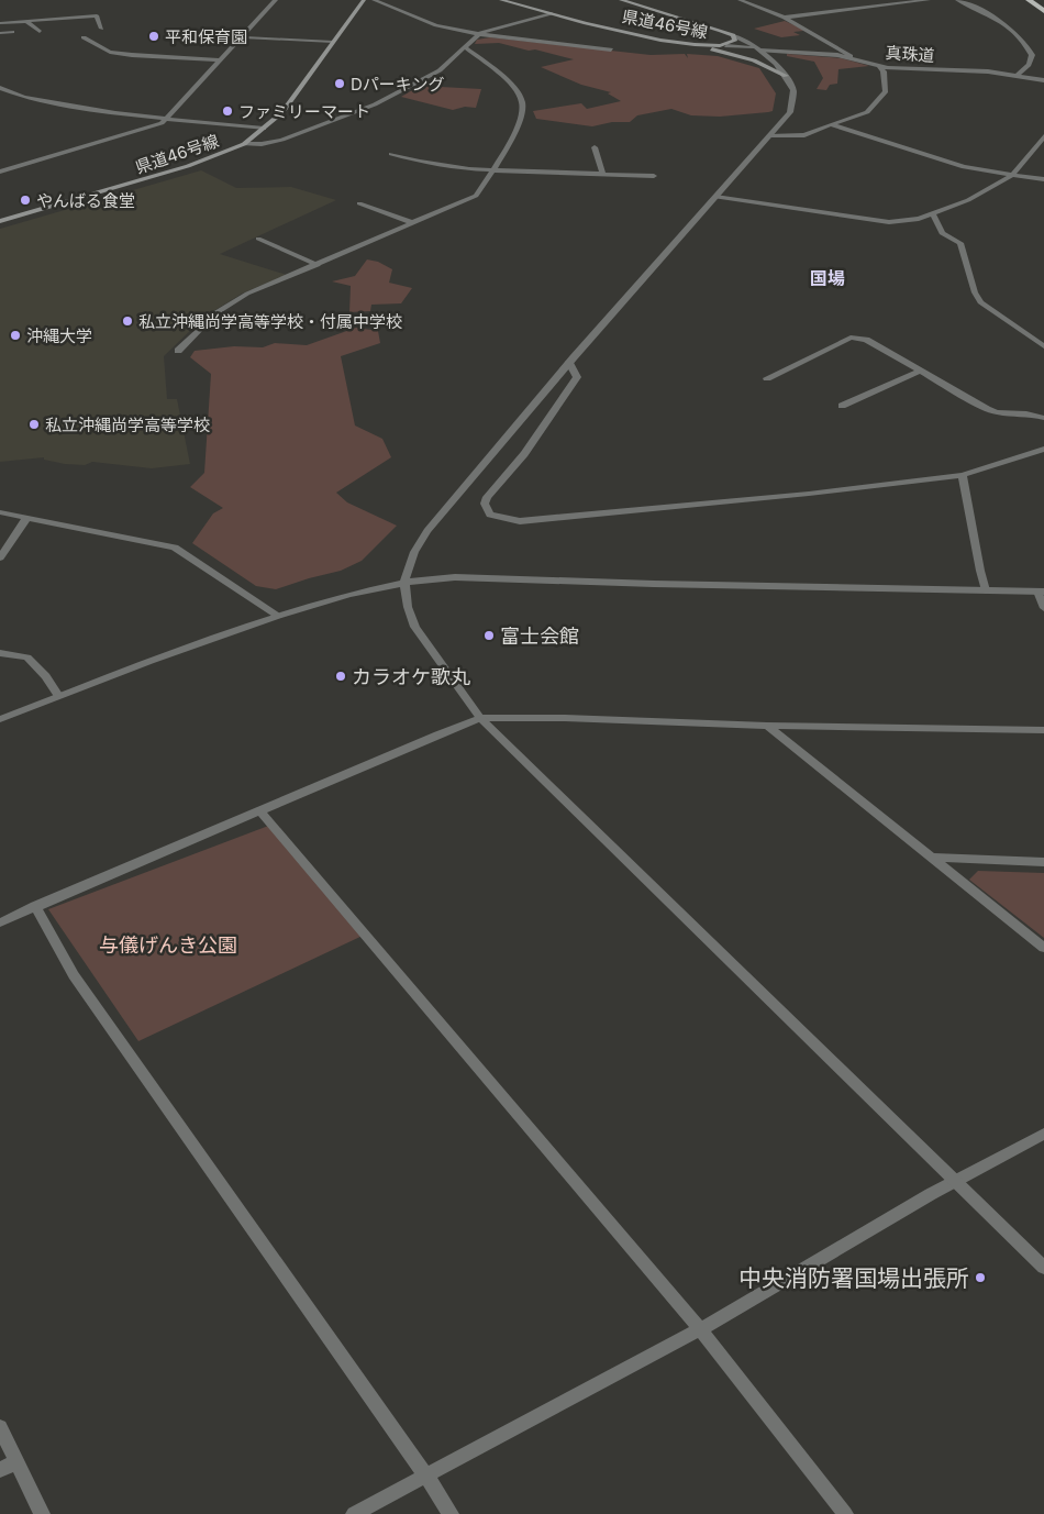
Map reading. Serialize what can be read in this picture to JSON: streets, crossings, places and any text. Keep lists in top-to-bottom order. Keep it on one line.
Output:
{"streets":{"main road":["県道46号線"],"street":["真珠道"]},"crossings":[["県道46号線","真珠道"]],"districts":["国場"],"parks":["与儀げんき公園"],"places":["平和保育園","Dパーキング","ファミリーマート","やんばる食堂","私立沖縄尚学高等学校・付属中学校","沖縄大学","私立沖縄尚学高等学校","富士会館","カラオケ歌丸","中央消防署国場出張所"]}
